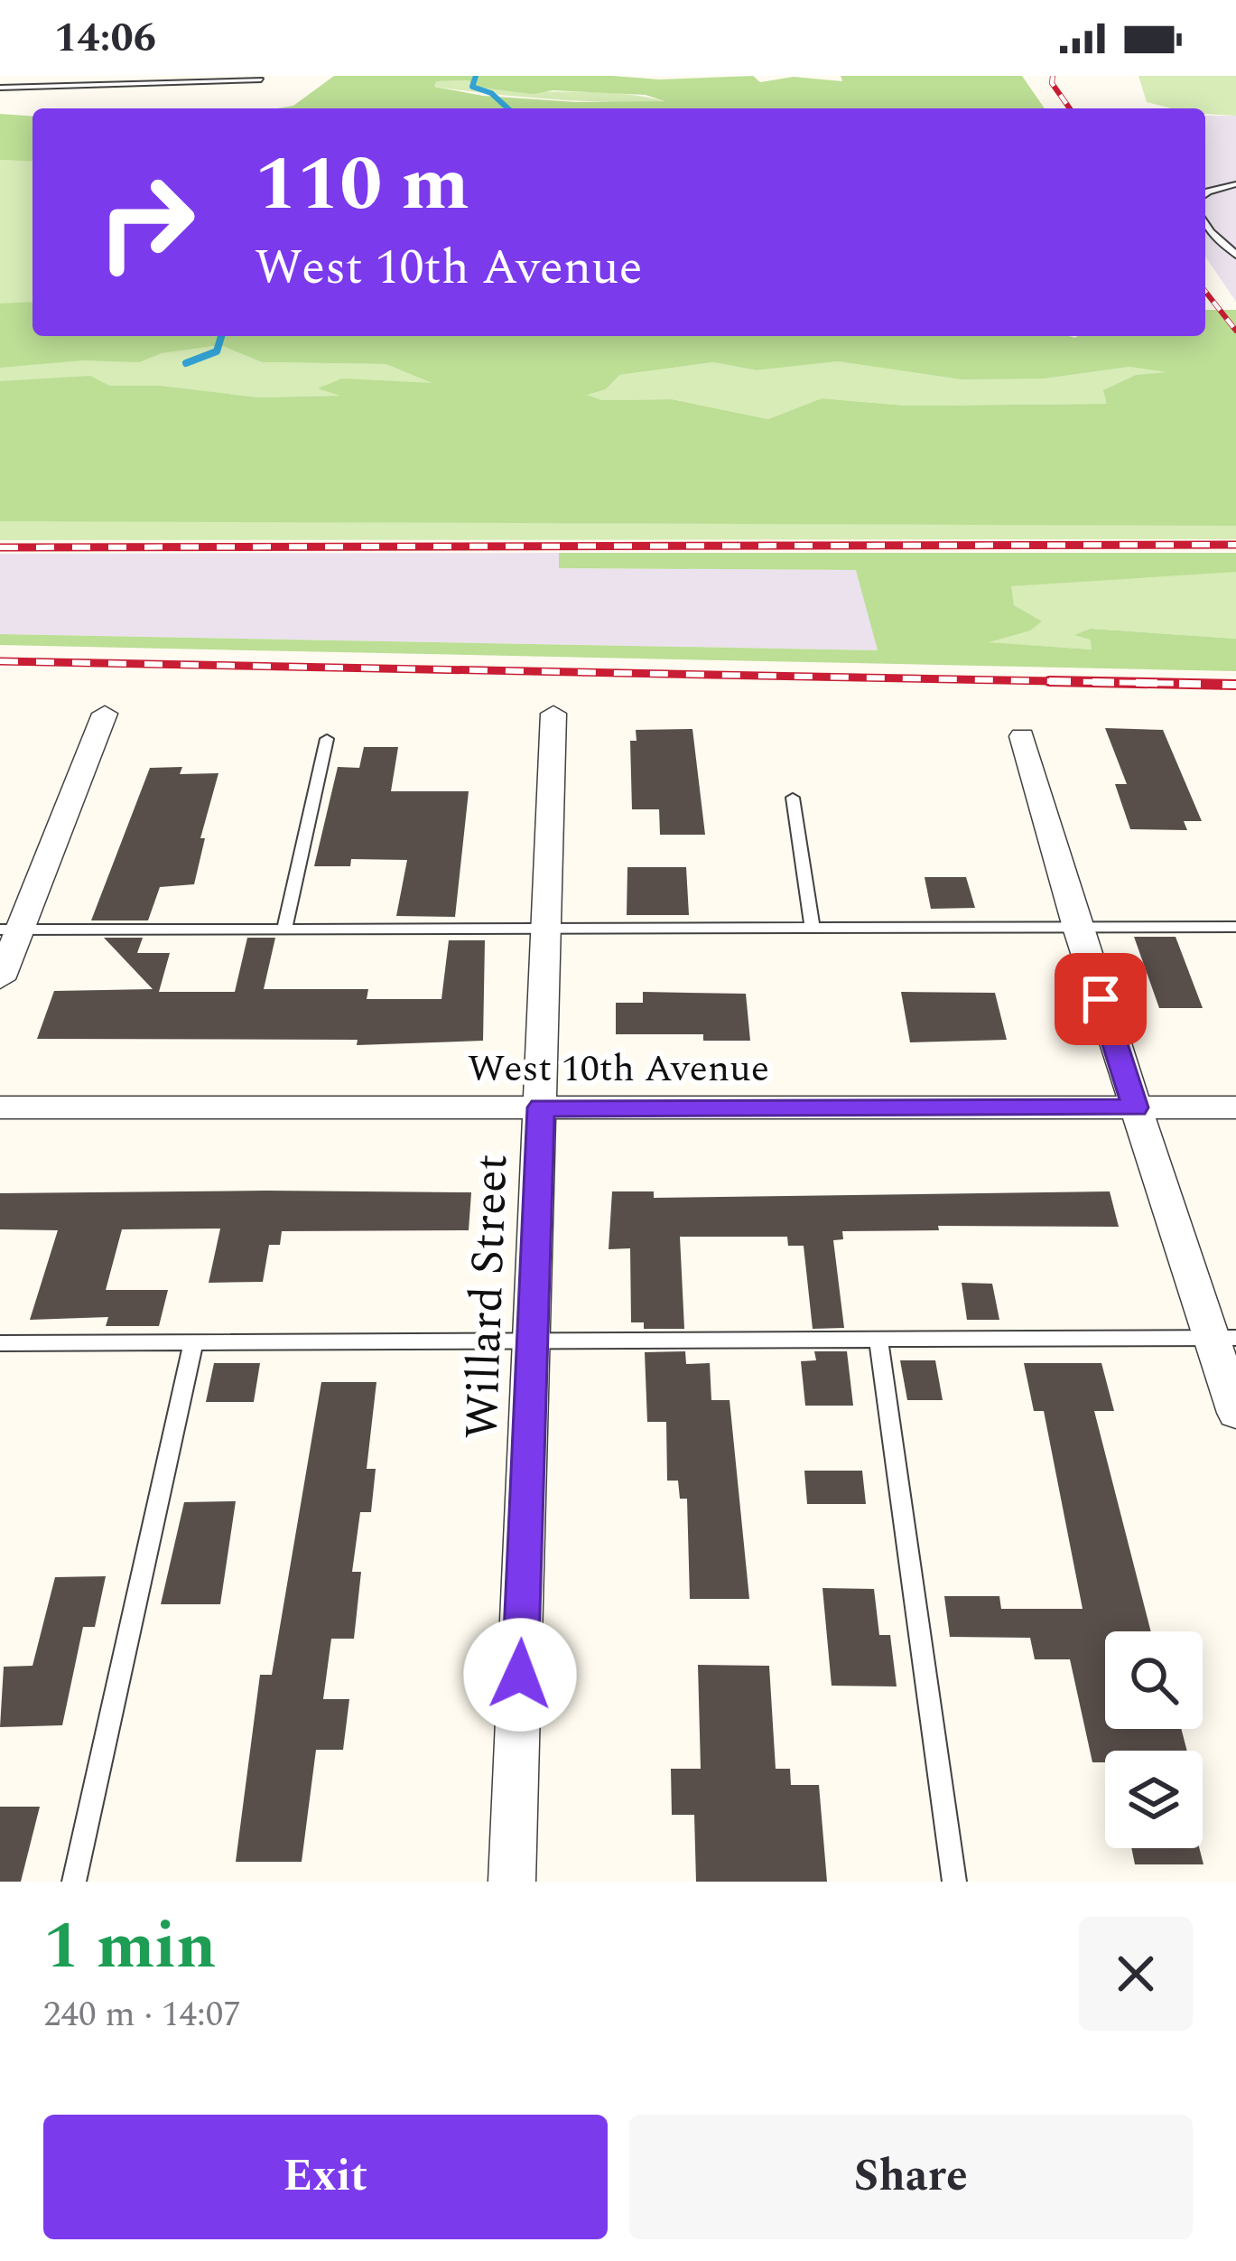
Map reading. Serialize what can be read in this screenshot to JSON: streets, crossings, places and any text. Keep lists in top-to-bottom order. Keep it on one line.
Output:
{"streets":{"street":["West 10th Avenue","Willard Street"]},"crossings":[["West 10th Avenue","Willard Street"]],"page":{"status":"14:06","turn":["110 m","West 10th Avenue"],"heading":["1 min","240 m · 14:07"],"buttons":["Exit","Share"]}}
